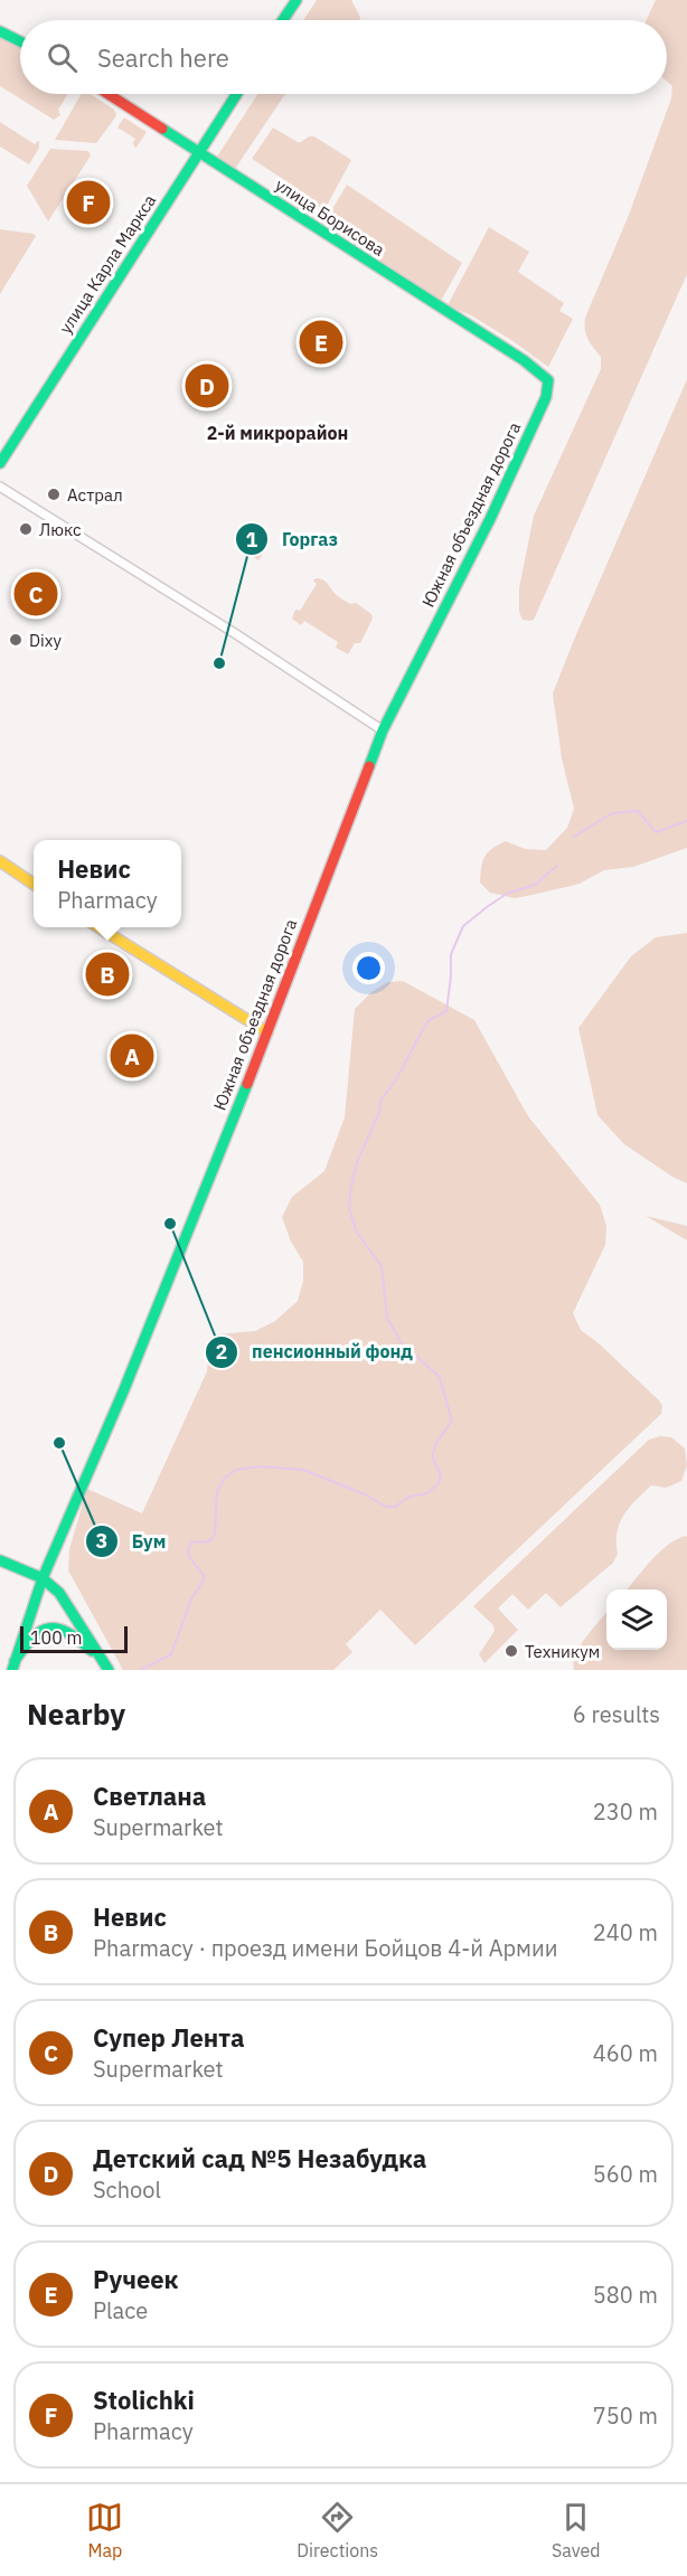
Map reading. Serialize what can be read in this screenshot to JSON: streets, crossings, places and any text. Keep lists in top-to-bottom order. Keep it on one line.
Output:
{"streets":{"street":["улица Борисова","улица Карла Маркса","Южная объездная дорога"]},"crossings":[["улица Борисова","улица Карла Маркса"],["улица Борисова","Южная объездная дорога"]],"districts":["2-й микрорайон"],"places":["Астрал","Люкс","Dixy","Горгаз","пенсионный фонд","Бум","Техникум"],"scale_bar":"100 m","page":{"search":"Search here","pins":["F","E","D","C","B","A"],"popup":["Невис","Pharmacy"],"scale":"100 m","heading":["Nearby","6 results"],"list":[{"mark":"A","name":"Светлана","note":"Supermarket","value":"230 m"},{"mark":"B","name":"Невис","note":"Pharmacy · проезд имени Бойцов 4-й Армии","value":"240 m"},{"mark":"C","name":"Супер Лента","note":"Supermarket","value":"460 m"},{"mark":"D","name":"Детский сад №5 Незабудка","note":"School","value":"560 m"},{"mark":"E","name":"Ручеек","note":"Place","value":"580 m"},{"mark":"F","name":"Stolichki","note":"Pharmacy","value":"750 m"}],"nav":["Map","Directions","Saved"]}}
